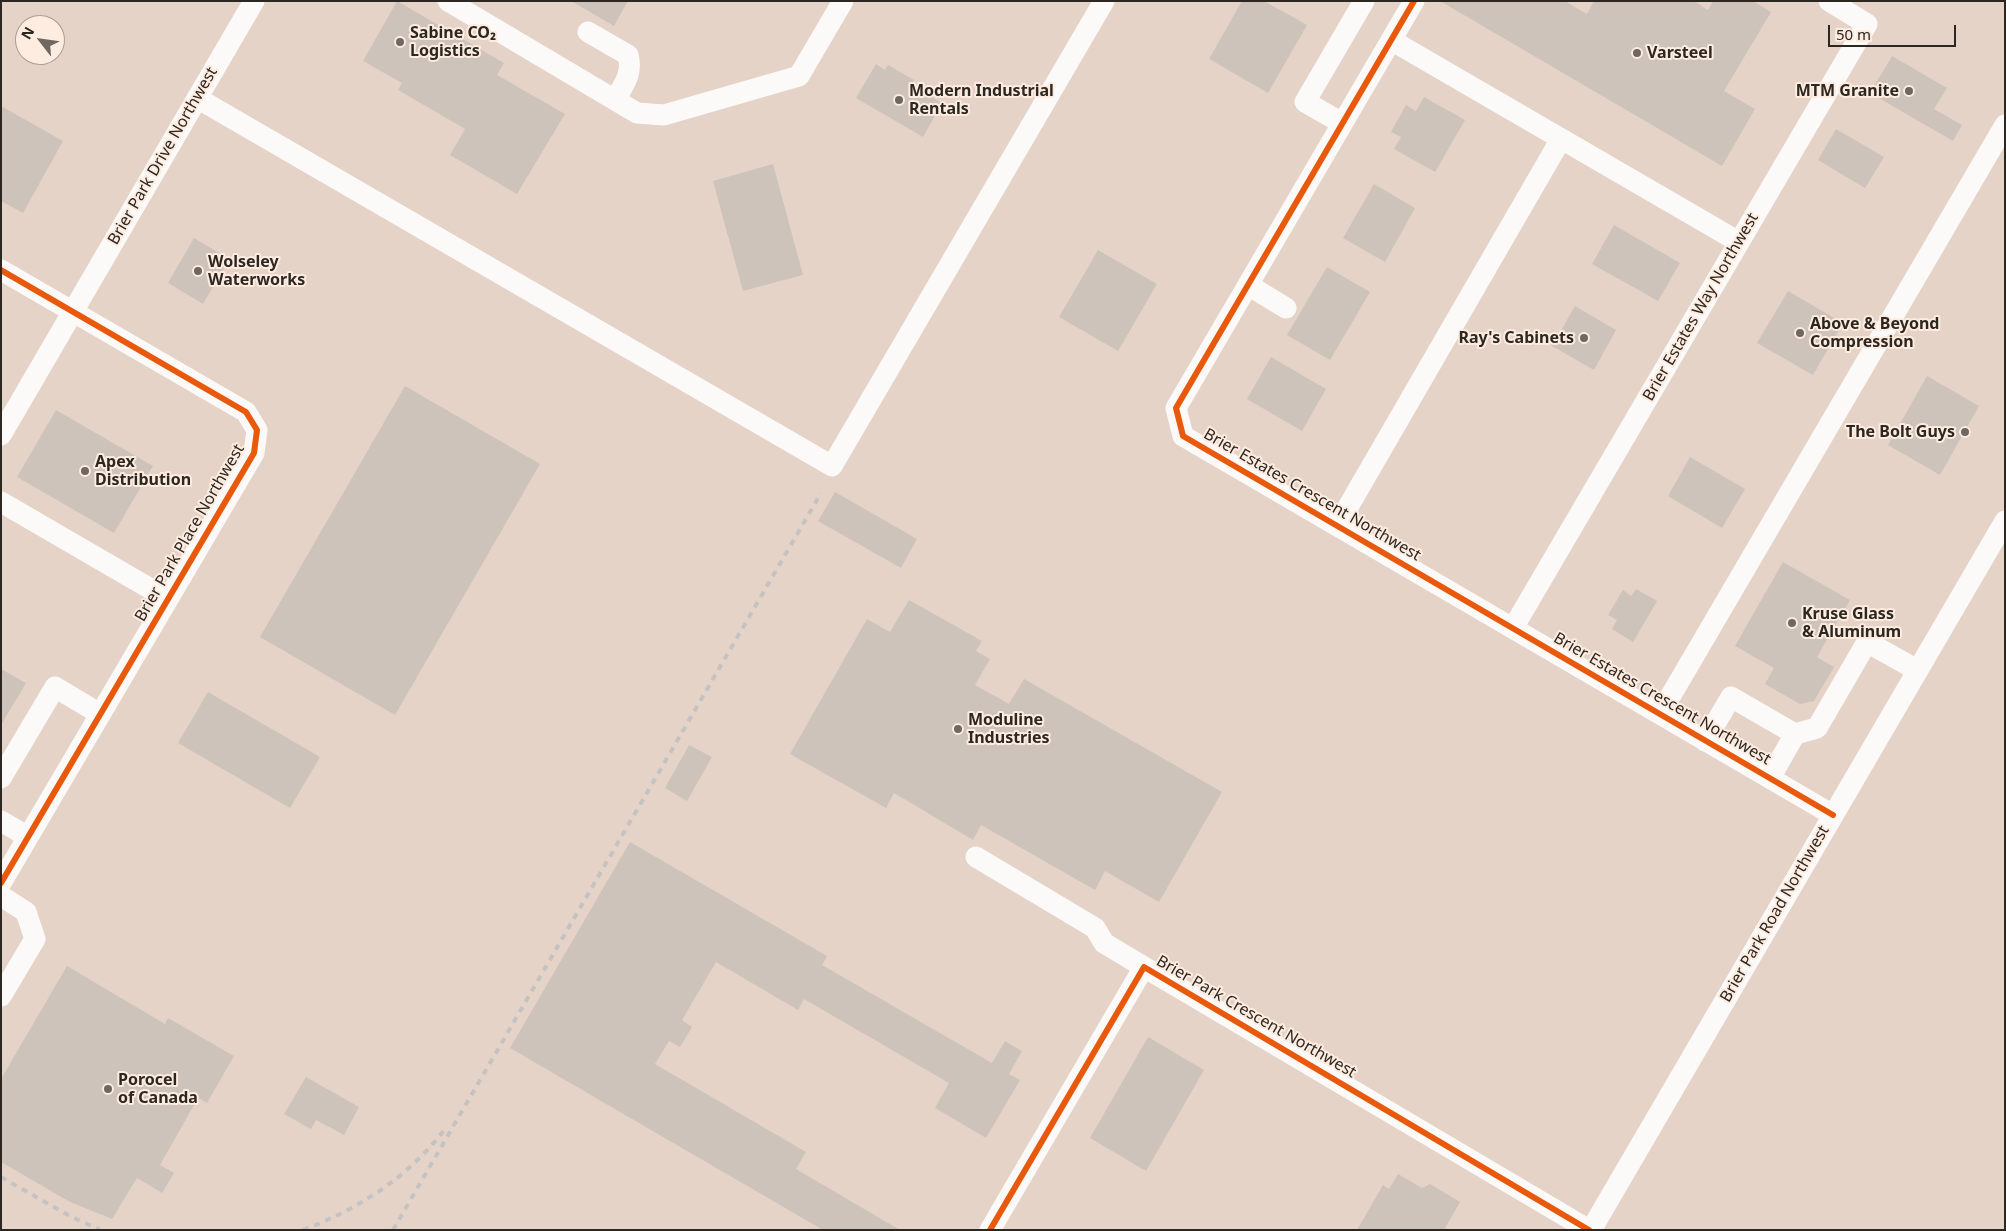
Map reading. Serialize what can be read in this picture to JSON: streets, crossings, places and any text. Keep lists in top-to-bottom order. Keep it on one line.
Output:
{"streets":{"street":["Brier Park Drive Northwest","Brier Estates Way Northwest","Brier Estates Crescent Northwest","Brier Park Place Northwest","Brier Park Road Northwest","Brier Park Crescent Northwest"]},"crossings":[["Brier Park Drive Northwest","Brier Park Place Northwest"],["Brier Estates Way Northwest","Brier Estates Crescent Northwest"],["Brier Estates Crescent Northwest","Brier Park Road Northwest"],["Brier Park Road Northwest","Brier Park Crescent Northwest"]],"places":["Sabine CO₂ Logistics","Varsteel","MTM Granite","Modern Industrial Rentals","Wolseley Waterworks","Above & Beyond Compression","Ray's Cabinets","The Bolt Guys","Apex Distribution","Kruse Glass & Aluminum","Moduline Industries","Porocel of Canada"],"scale_bar":"50 m","north":"top left"}
